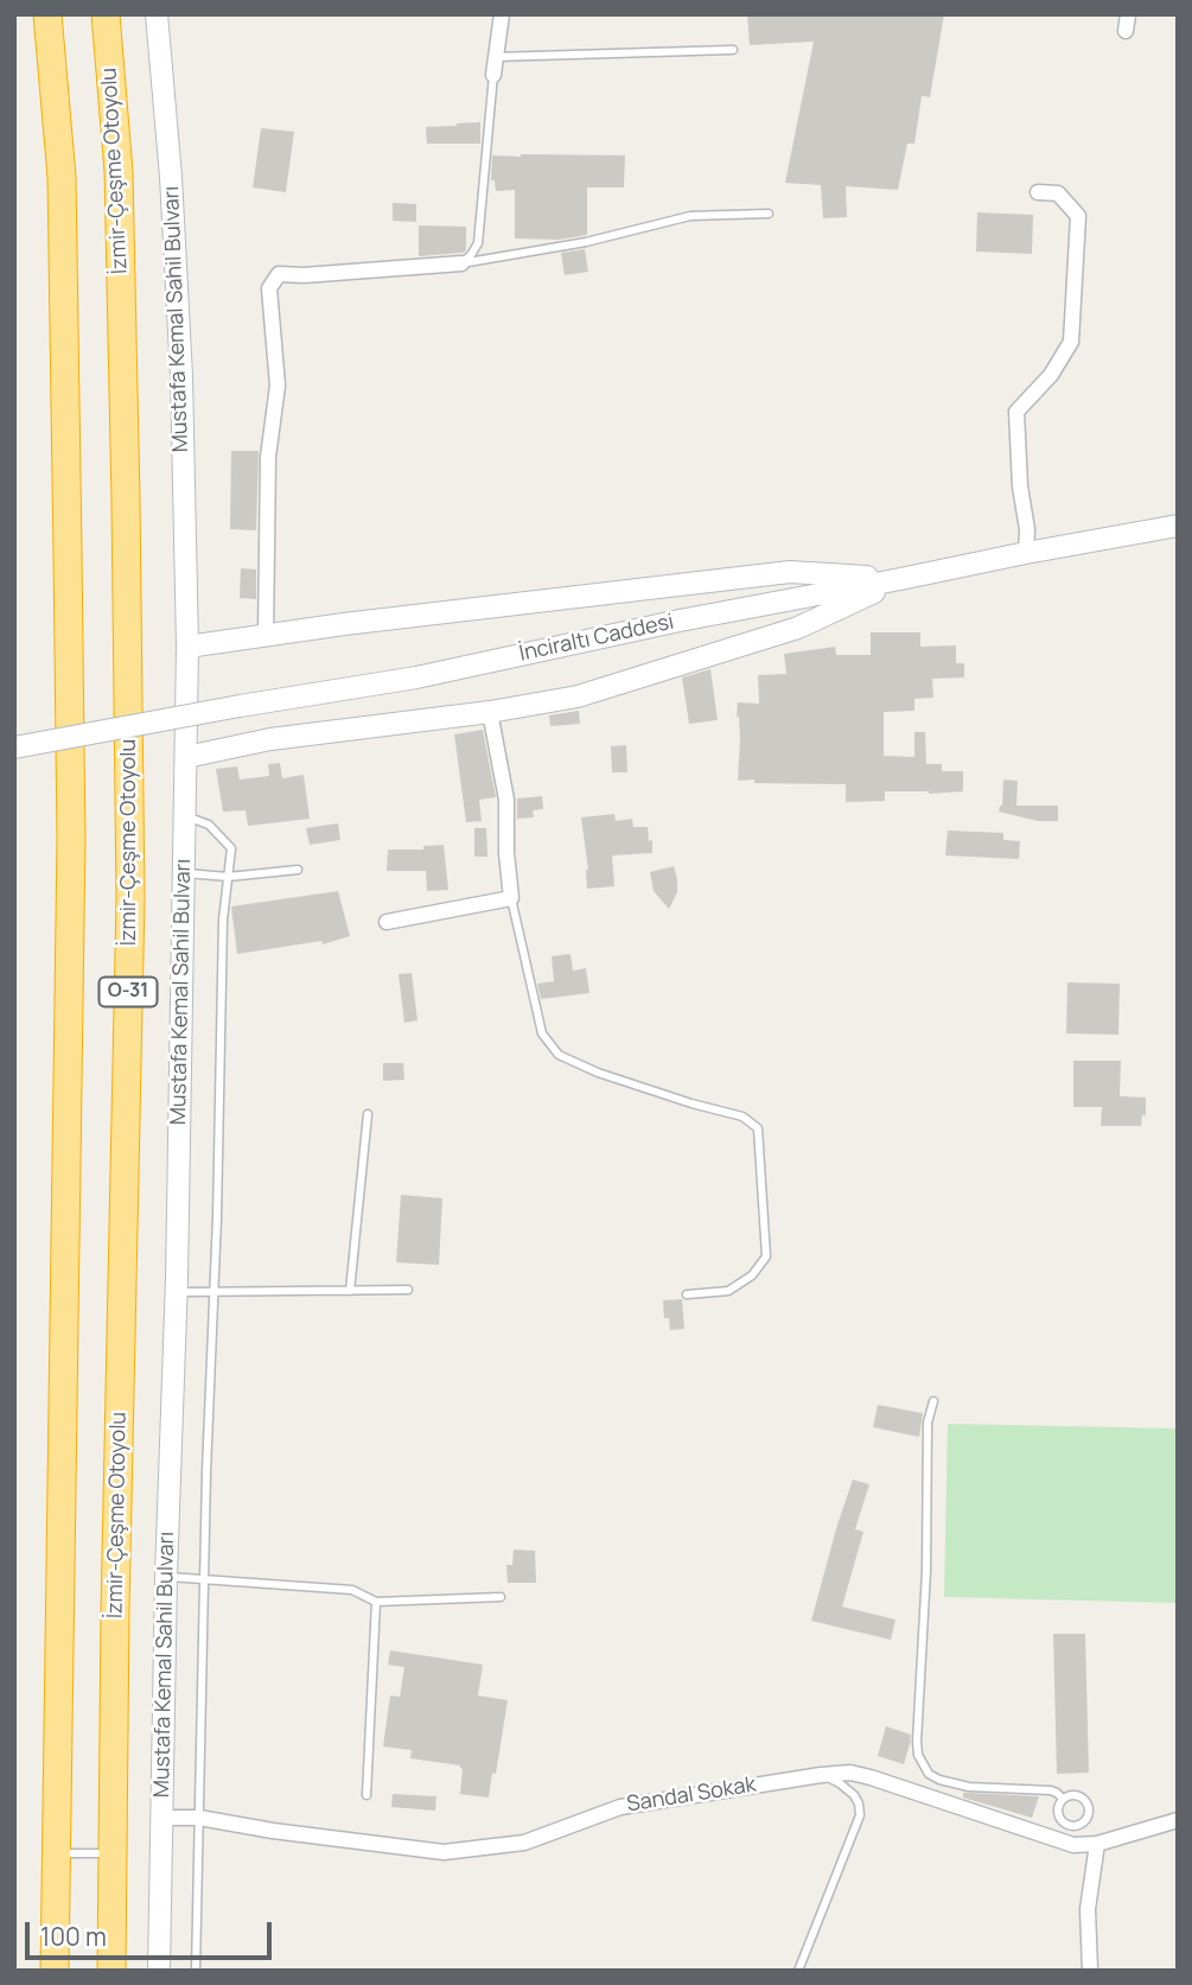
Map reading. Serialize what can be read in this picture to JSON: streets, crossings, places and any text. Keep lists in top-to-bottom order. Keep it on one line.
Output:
{"streets":{"highway":["İzmir-Çeşme Otoyolu","O-31"],"main road":["Mustafa Kemal Sahil Bulvarı","İnciraltı Caddesi"],"street":["Sandal Sokak"]},"crossings":[["Mustafa Kemal Sahil Bulvarı","Sandal Sokak"]],"scale_bar":"100 m"}
